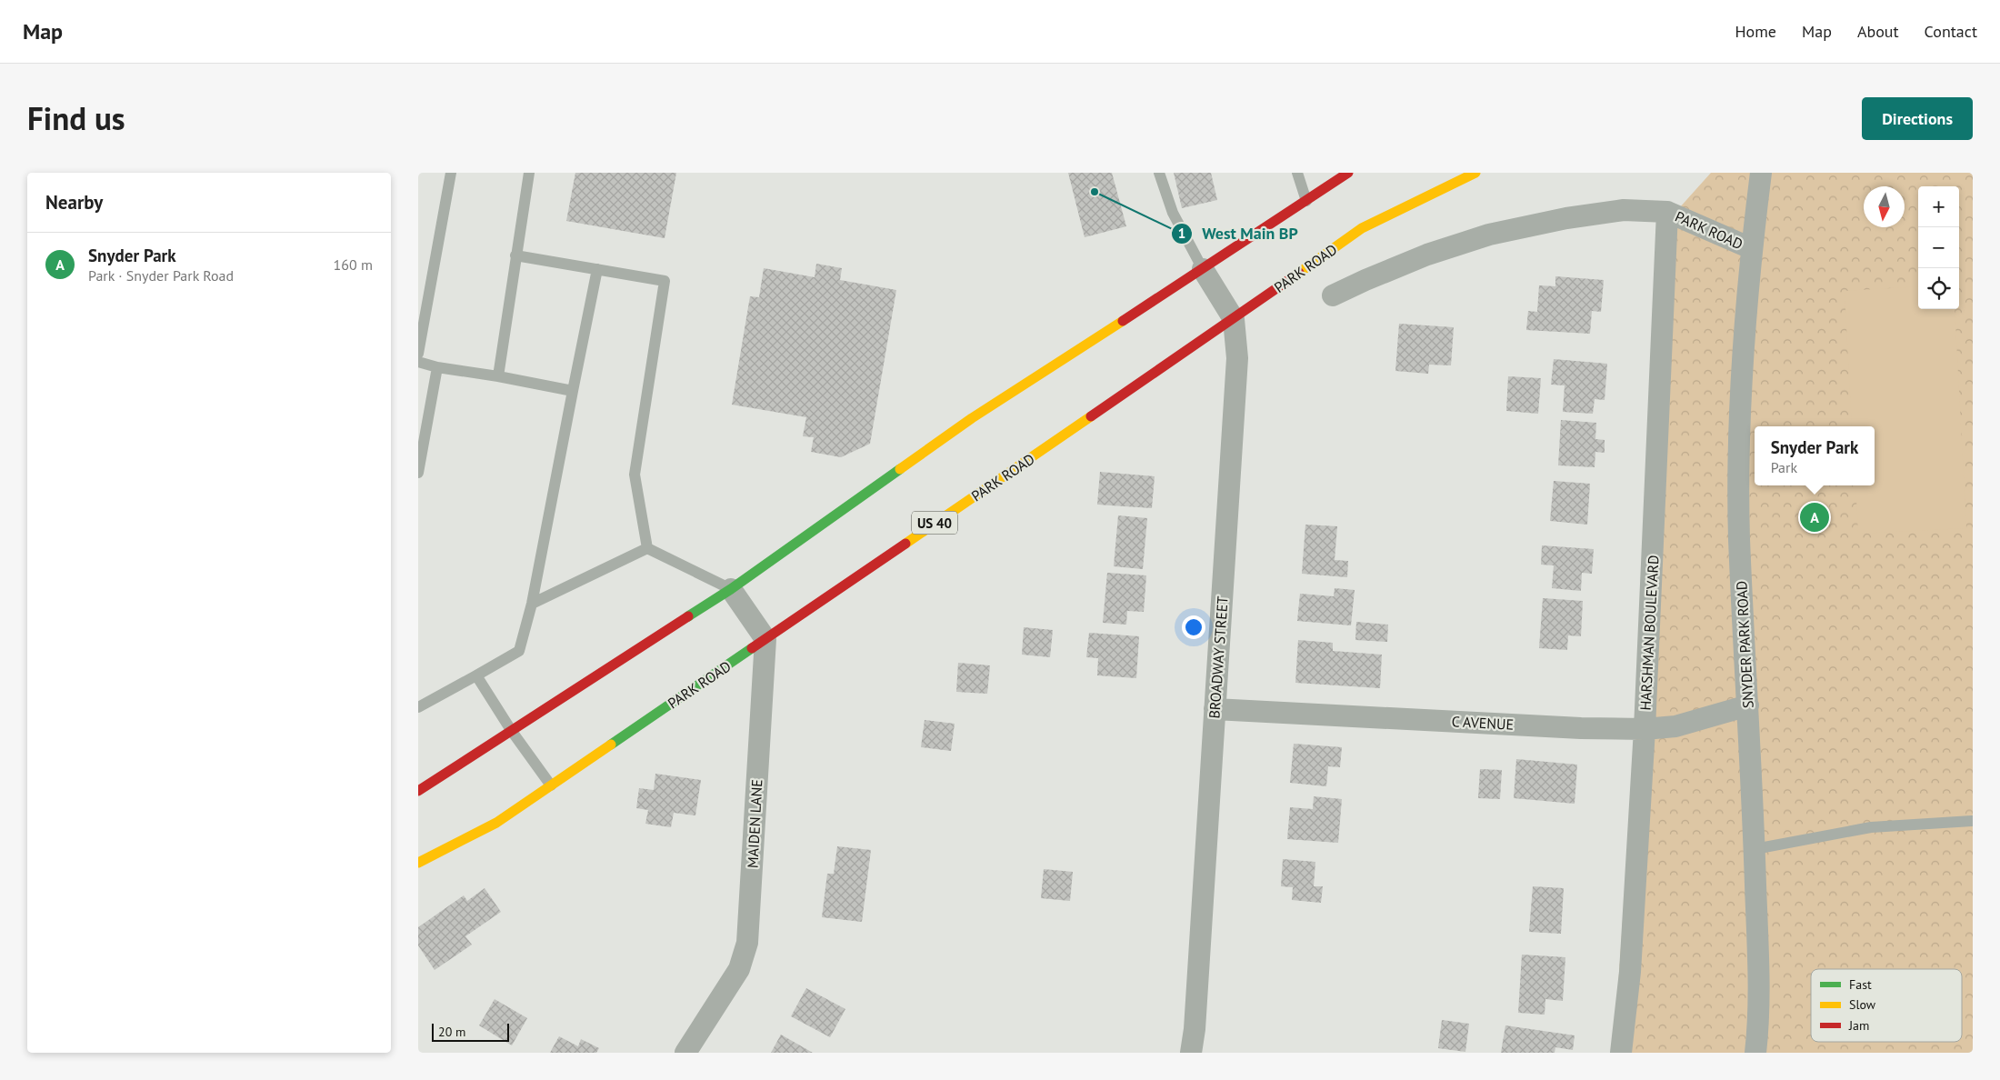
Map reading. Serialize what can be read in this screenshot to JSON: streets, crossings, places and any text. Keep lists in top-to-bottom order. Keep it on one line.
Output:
{"streets":{"main road":["PARK ROAD","US 40"],"street":["HARSHMAN BOULEVARD","SNYDER PARK ROAD","BROADWAY STREET","C AVENUE","MAIDEN LANE"]},"crossings":[["PARK ROAD","HARSHMAN BOULEVARD"],["PARK ROAD","SNYDER PARK ROAD"],["PARK ROAD","BROADWAY STREET"],["PARK ROAD","MAIDEN LANE"],["HARSHMAN BOULEVARD","C AVENUE"],["SNYDER PARK ROAD","C AVENUE"],["BROADWAY STREET","C AVENUE"]],"places":["West Main BP"],"legend":["Fast","Slow","Jam"],"scale_bar":"20 m","north":"bottom","page":{"header":"Map","nav":["Home","Map","About","Contact"],"title":"Find us","buttons":"Directions","heading":"Nearby","map_buttons":["+","−"],"list":[{"mark":"A","name":"Snyder Park","note":"Park · Snyder Park Road","value":"160 m"}],"popup":["Snyder Park","Park"],"pins":"A","scale":"20 m"}}
